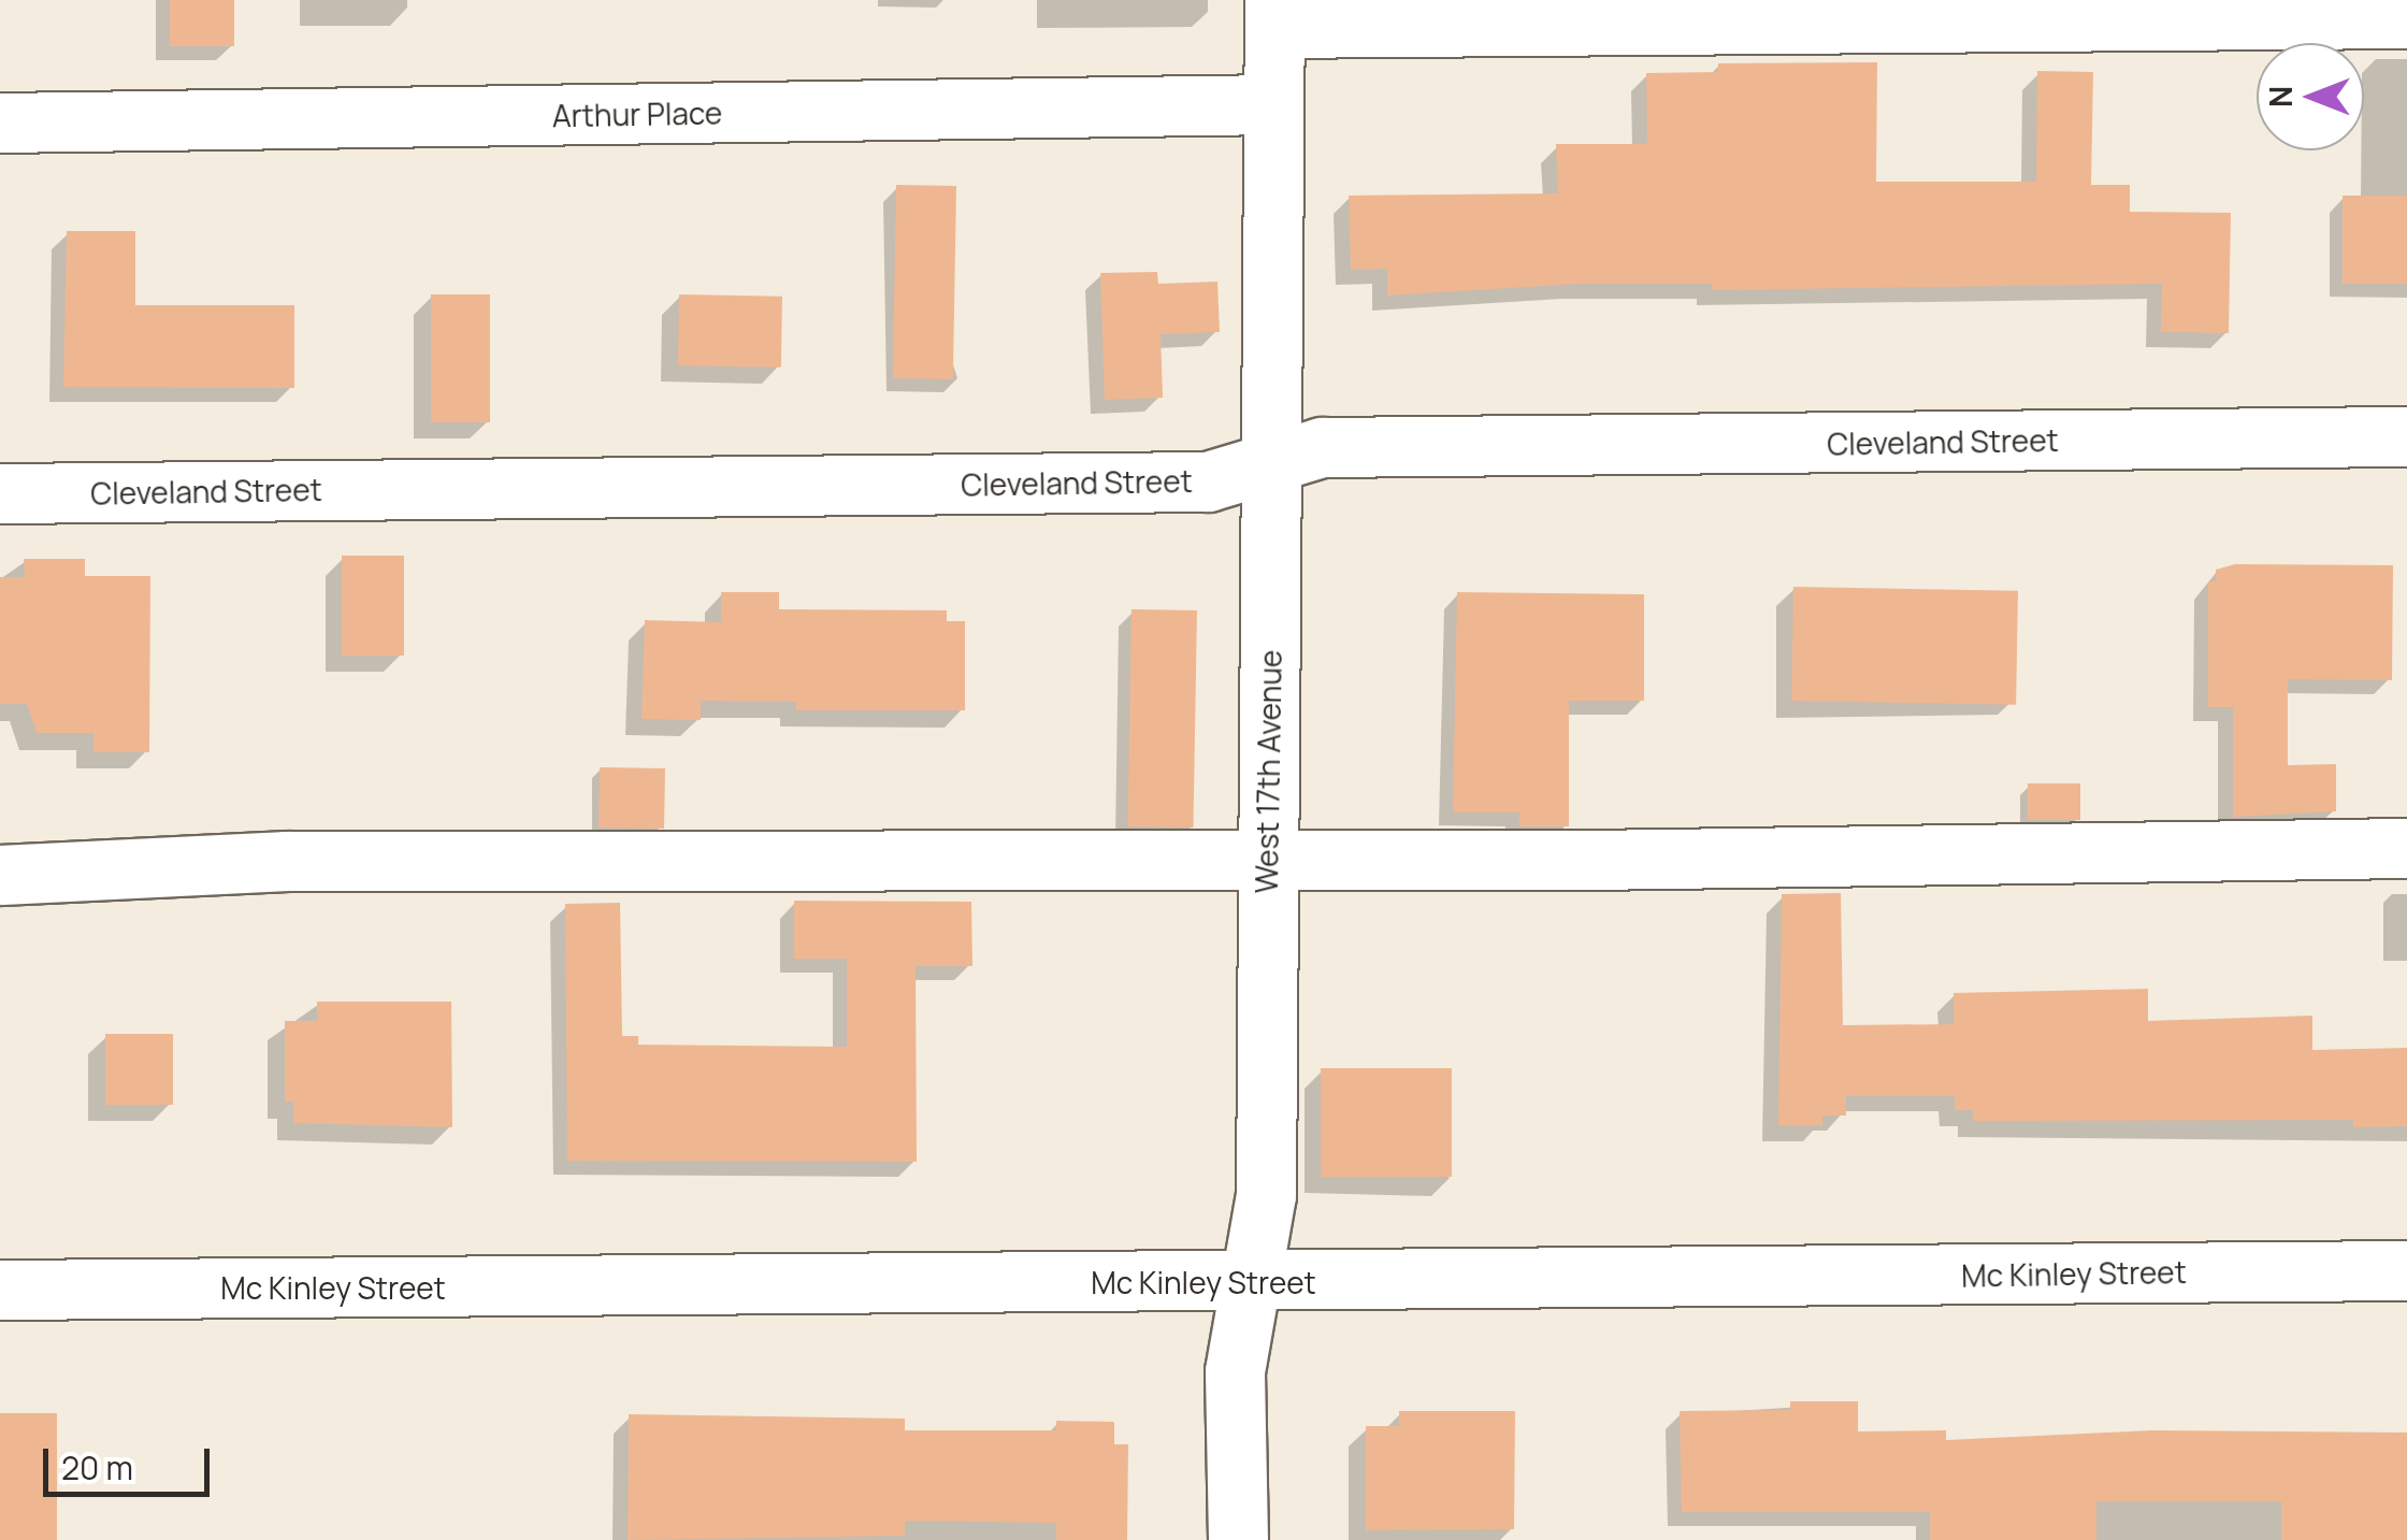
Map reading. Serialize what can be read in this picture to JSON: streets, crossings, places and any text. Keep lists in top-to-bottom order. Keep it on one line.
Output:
{"streets":{"street":["Arthur Place","Cleveland Street","West 17th Avenue","Mc Kinley Street"]},"crossings":[["Arthur Place","West 17th Avenue"],["Cleveland Street","West 17th Avenue"],["West 17th Avenue","Mc Kinley Street"]],"scale_bar":"20 m","north":"left"}
